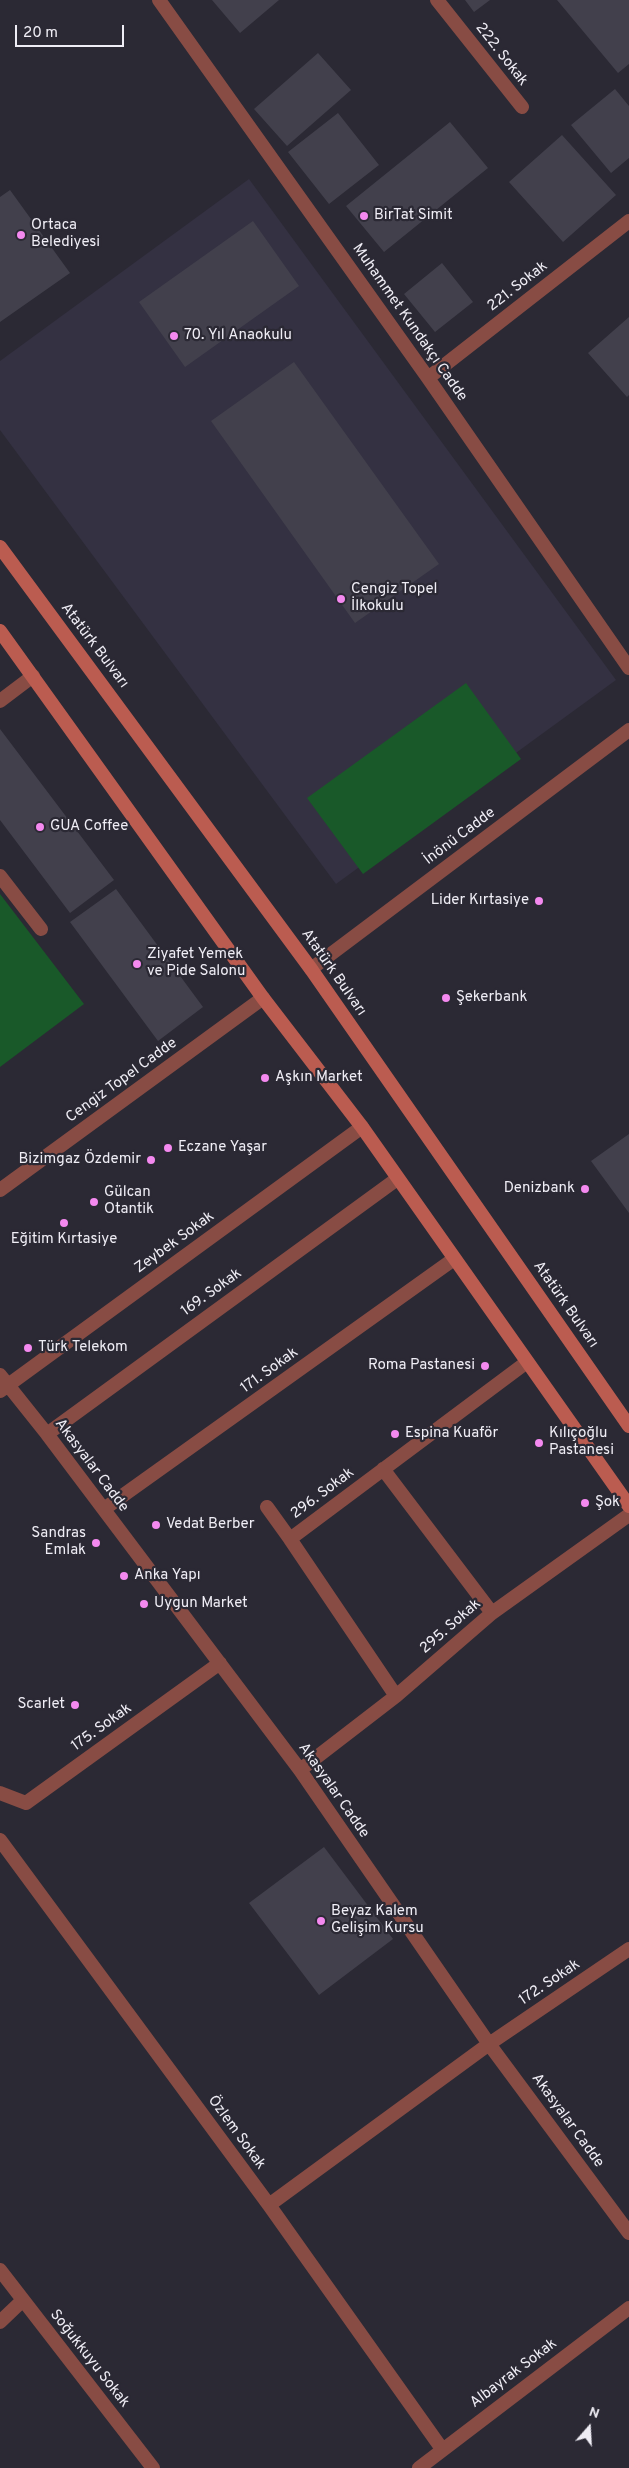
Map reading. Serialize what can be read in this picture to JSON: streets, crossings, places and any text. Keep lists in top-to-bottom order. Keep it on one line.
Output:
{"streets":{"main road":["Atatürk Bulvarı"],"street":["222. Sokak","221. Sokak","Muhammet Kundakçı Cadde","İnönü Cadde","Cengiz Topel Cadde","Zeybek Sokak","169. Sokak","171. Sokak","Akasyalar Cadde","296. Sokak","295. Sokak","175. Sokak","172. Sokak","Özlem Sokak","Soğukkuyu Sokak","Albayrak Sokak"]},"crossings":[["221. Sokak","Muhammet Kundakçı Cadde"],["Atatürk Bulvarı","İnönü Cadde"],["Zeybek Sokak","Akasyalar Cadde"],["169. Sokak","Akasyalar Cadde"],["171. Sokak","Akasyalar Cadde"],["Akasyalar Cadde","295. Sokak"],["Akasyalar Cadde","175. Sokak"],["Akasyalar Cadde","172. Sokak"],["296. Sokak","295. Sokak"],["172. Sokak","Özlem Sokak"],["Özlem Sokak","Albayrak Sokak"]],"places":["BirTat Simit","Ortaca Belediyesi","70. Yıl Anaokulu","Cengiz Topel İlkokulu","GUA Coffee","Lider Kırtasiye","Ziyafet Yemek ve Pide Salonu","Şekerbank","Aşkın Market","Eczane Yaşar","Bizimgaz Özdemir","Denizbank","Gülcan Otantik","Eğitim Kırtasiye","Türk Telekom","Roma Pastanesi","Espina Kuaför","Kılıçoğlu Pastanesi","Şok","Vedat Berber","Sandras Emlak","Anka Yapı","Uygun Market","Scarlet","Beyaz Kalem Gelişim Kursu"],"scale_bar":"20 m","north":"top"}
